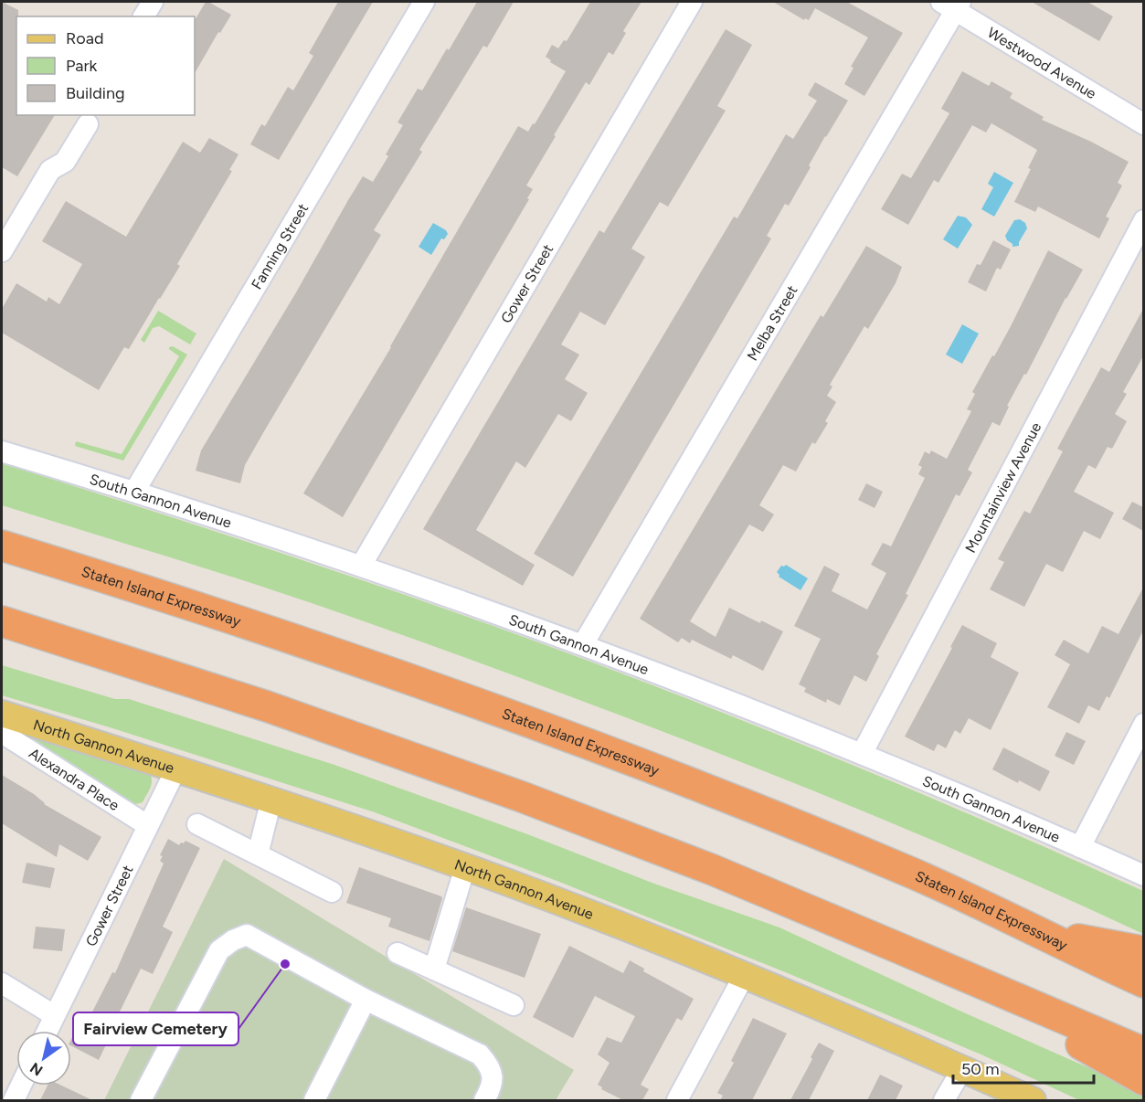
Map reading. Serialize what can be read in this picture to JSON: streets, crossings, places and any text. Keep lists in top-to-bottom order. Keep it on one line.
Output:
{"streets":{"highway":["Staten Island Expressway"],"main road":["North Gannon Avenue"],"street":["Westwood Avenue","Fanning Street","Gower Street","Melba Street","Mountainview Avenue","South Gannon Avenue","Alexandra Place"]},"crossings":[["Westwood Avenue","Melba Street"],["Fanning Street","South Gannon Avenue"],["Gower Street","South Gannon Avenue"],["Gower Street","North Gannon Avenue"],["Gower Street","Alexandra Place"],["Melba Street","South Gannon Avenue"],["Mountainview Avenue","South Gannon Avenue"]],"places":["Fairview Cemetery"],"legend":["Road","Park","Building"],"scale_bar":"50 m","north":"bottom left"}
